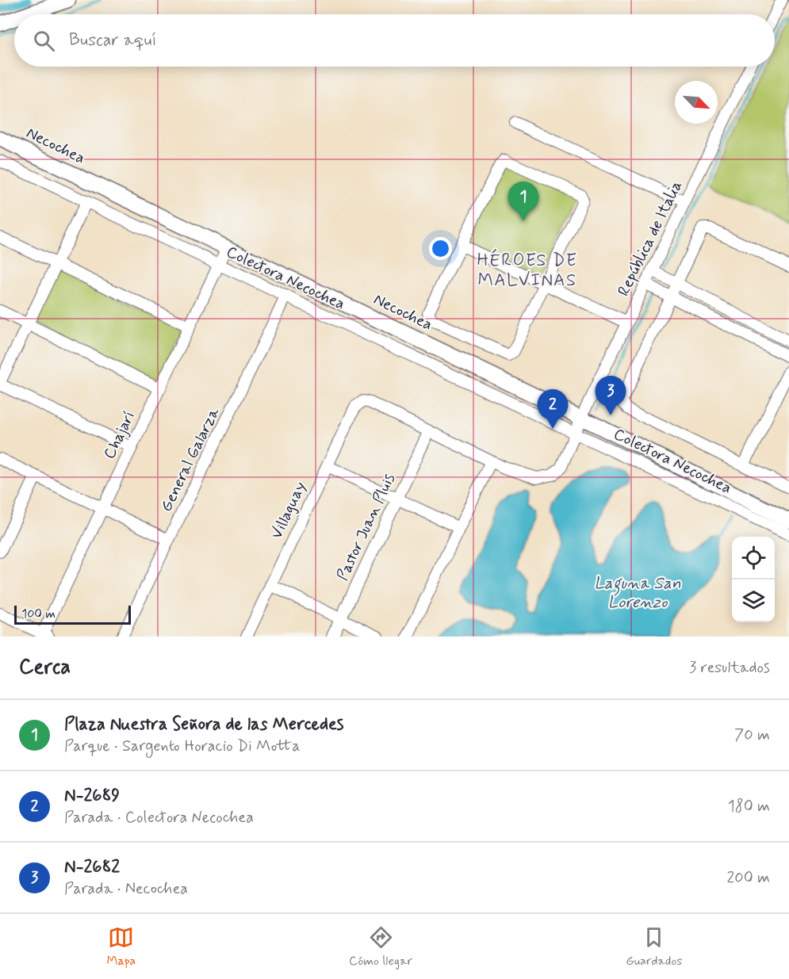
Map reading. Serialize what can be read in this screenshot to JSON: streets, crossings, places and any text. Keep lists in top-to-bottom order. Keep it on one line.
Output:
{"streets":{"main road":["Necochea"],"street":["República de Italia","Colectora Necochea","Chajarí","General Galarza","Villaguay","Pastor Juan Pluis"]},"crossings":[["Necochea","República de Italia"],["Necochea","Chajarí"],["República de Italia","Colectora Necochea"],["República de Italia","Villaguay"],["República de Italia","Pastor Juan Pluis"],["Colectora Necochea","Chajarí"],["Colectora Necochea","General Galarza"]],"districts":["HÉROES DE MALVINAS"],"water":["Laguna San Lorenzo"],"scale_bar":"100 m","north":"bottom right","page":{"search":"Buscar aquí","pins":["1","3","2"],"scale":"100 m","heading":["Cerca","3 resultados"],"list":[{"mark":"1","name":"Plaza Nuestra Señora de las Mercedes","note":"Parque · Sargento Horacio Di Motta","value":"70 m"},{"mark":"2","name":"N-2689","note":"Parada · Colectora Necochea","value":"180 m"},{"mark":"3","name":"N-2682","note":"Parada · Necochea","value":"200 m"}],"nav":["Mapa","Cómo llegar","Guardados"]}}
